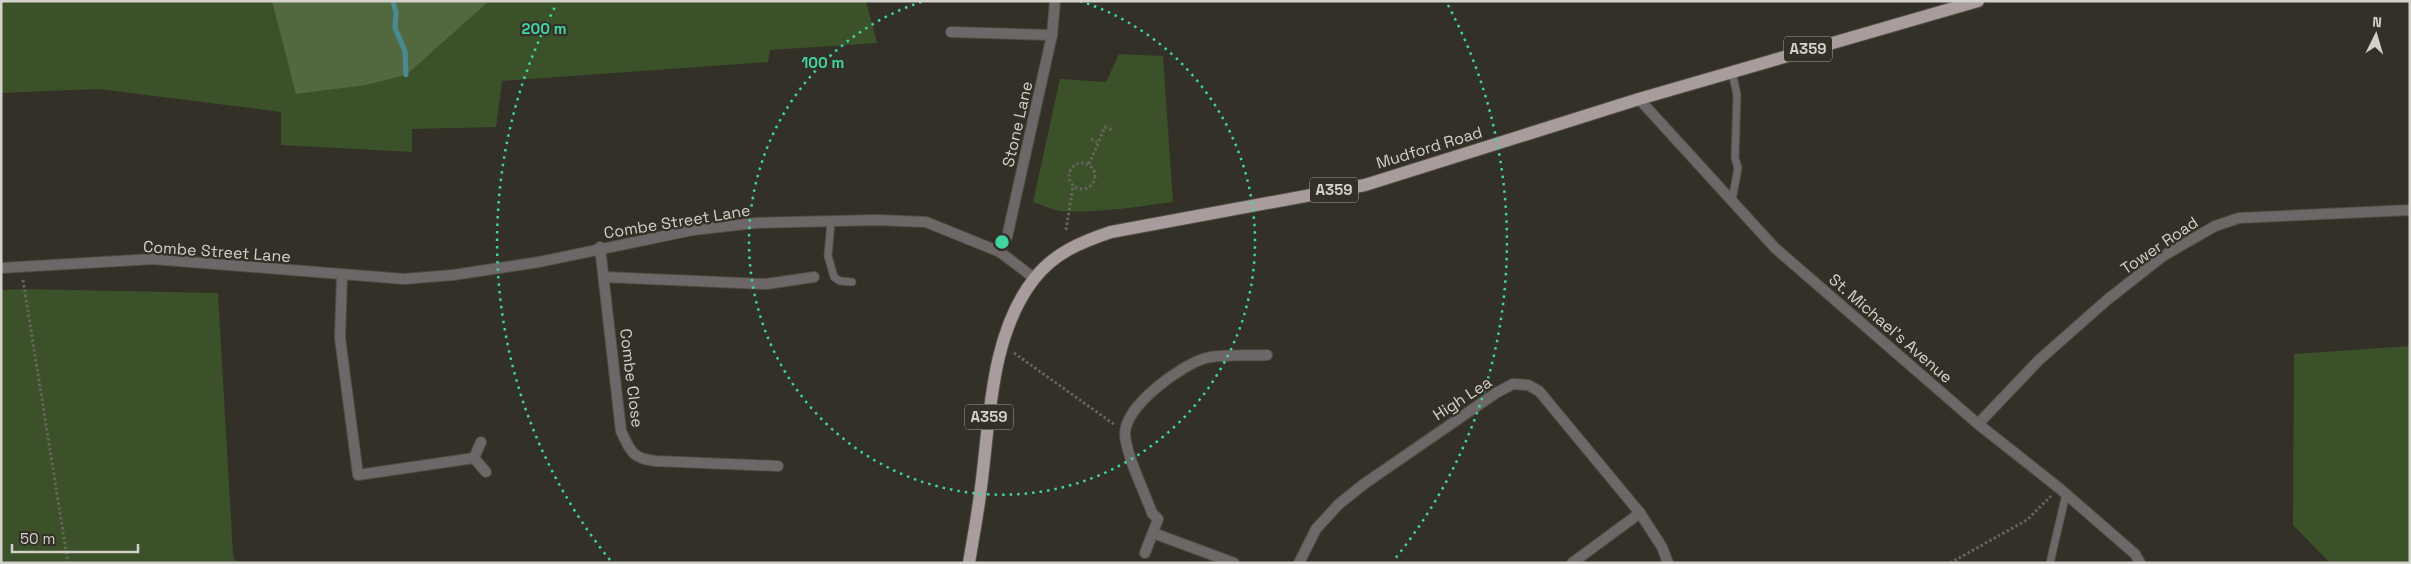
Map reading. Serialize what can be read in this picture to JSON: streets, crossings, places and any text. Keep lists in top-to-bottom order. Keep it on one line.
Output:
{"streets":{"main road":["A359","Mudford Road"],"street":["Stone Lane","Combe Street Lane","Tower Road","St. Michael's Avenue","Combe Close","High Lea"]},"crossings":[["Stone Lane","Combe Street Lane"],["Mudford Road","Combe Street Lane"],["Mudford Road","St. Michael's Avenue"],["Combe Street Lane","Combe Close"],["Tower Road","St. Michael's Avenue"]],"scale_bar":"50 m","north":"top","rings":["200 m","100 m"]}
